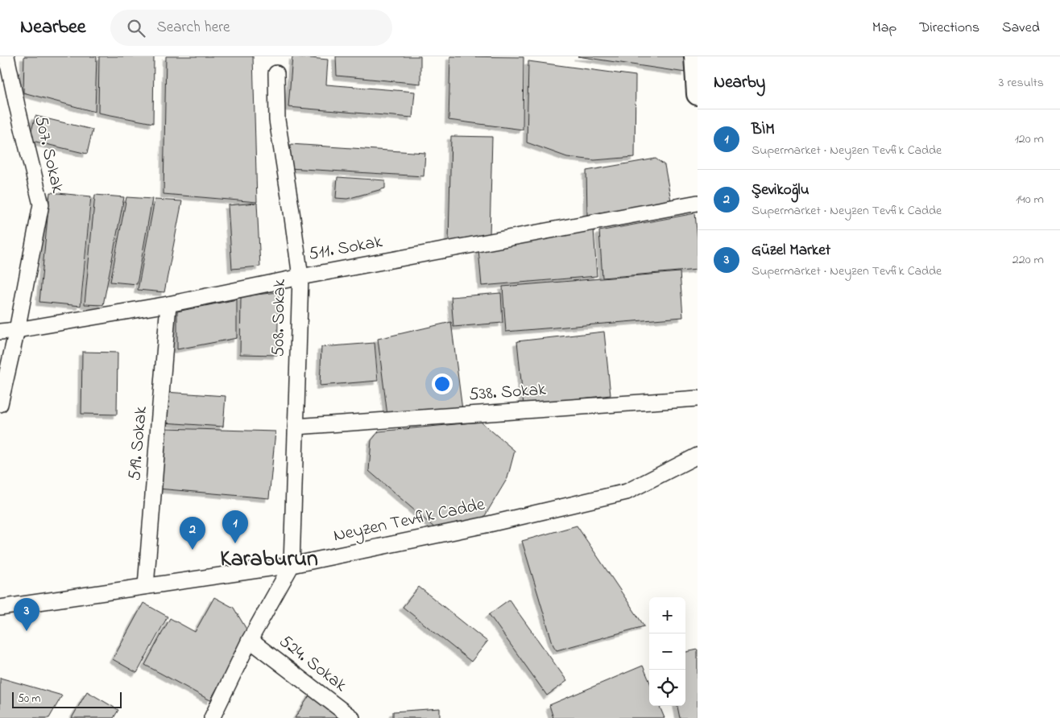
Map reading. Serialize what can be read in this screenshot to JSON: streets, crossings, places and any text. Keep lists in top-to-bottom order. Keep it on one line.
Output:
{"streets":{"street":["507. Sokak","511. Sokak","508. Sokak","538. Sokak","519. Sokak","Neyzen Tevfik Cadde","524. Sokak"]},"crossings":[["507. Sokak","511. Sokak"],["511. Sokak","508. Sokak"],["511. Sokak","519. Sokak"],["508. Sokak","538. Sokak"],["508. Sokak","Neyzen Tevfik Cadde"],["519. Sokak","Neyzen Tevfik Cadde"]],"districts":["Karaburun"],"scale_bar":"50 m","page":{"header":"Nearbee","search":"Search here","nav":["Map","Directions","Saved"],"heading":["Nearby","3 results"],"list":[{"mark":"1","name":"BİM","note":"Supermarket · Neyzen Tevfik Cadde","value":"120 m"},{"mark":"2","name":"Şevikoğlu","note":"Supermarket · Neyzen Tevfik Cadde","value":"140 m"},{"mark":"3","name":"Güzel Market","note":"Supermarket · Neyzen Tevfik Cadde","value":"220 m"}],"pins":["1","2","3"],"map_buttons":["+","−"],"scale":"50 m"}}
